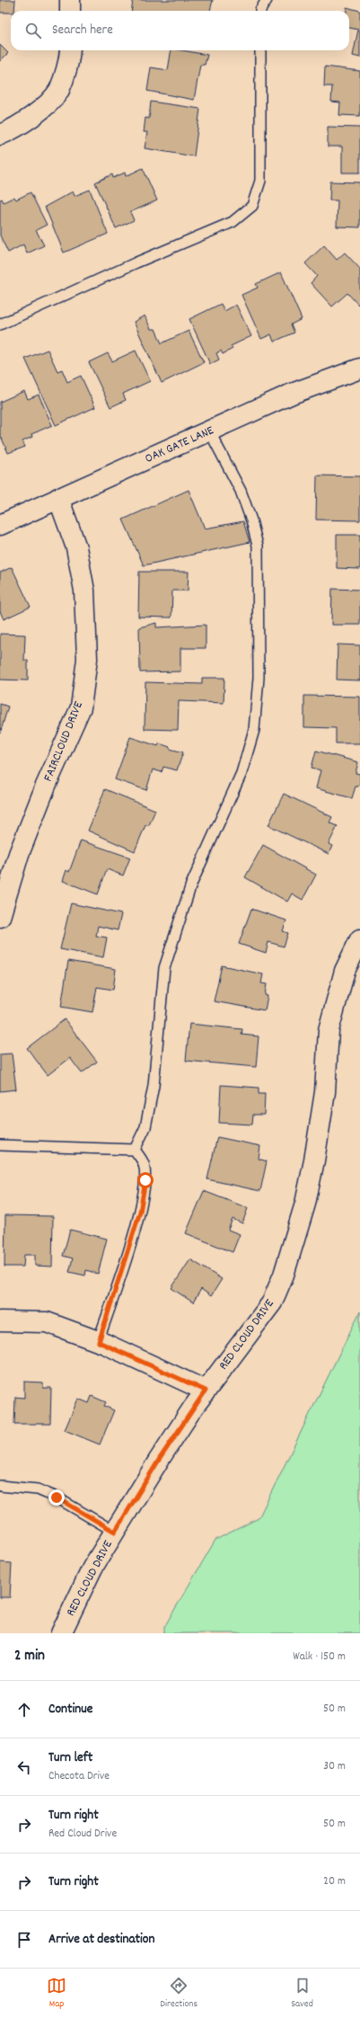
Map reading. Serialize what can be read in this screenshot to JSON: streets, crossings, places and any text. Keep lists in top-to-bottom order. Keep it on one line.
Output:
{"streets":{"street":["OAK GATE LANE","FAIRCLOUD DRIVE","RED CLOUD DRIVE"]},"crossings":[["OAK GATE LANE","FAIRCLOUD DRIVE"]],"page":{"search":"Search here","heading":["2 min","Walk · 150 m"],"list":[["Continue","50 m"],["Turn left","Checota Drive","30 m"],["Turn right","Red Cloud Drive","50 m"],["Turn right","20 m"],"Arrive at destination"],"nav":["Map","Directions","Saved"]}}
